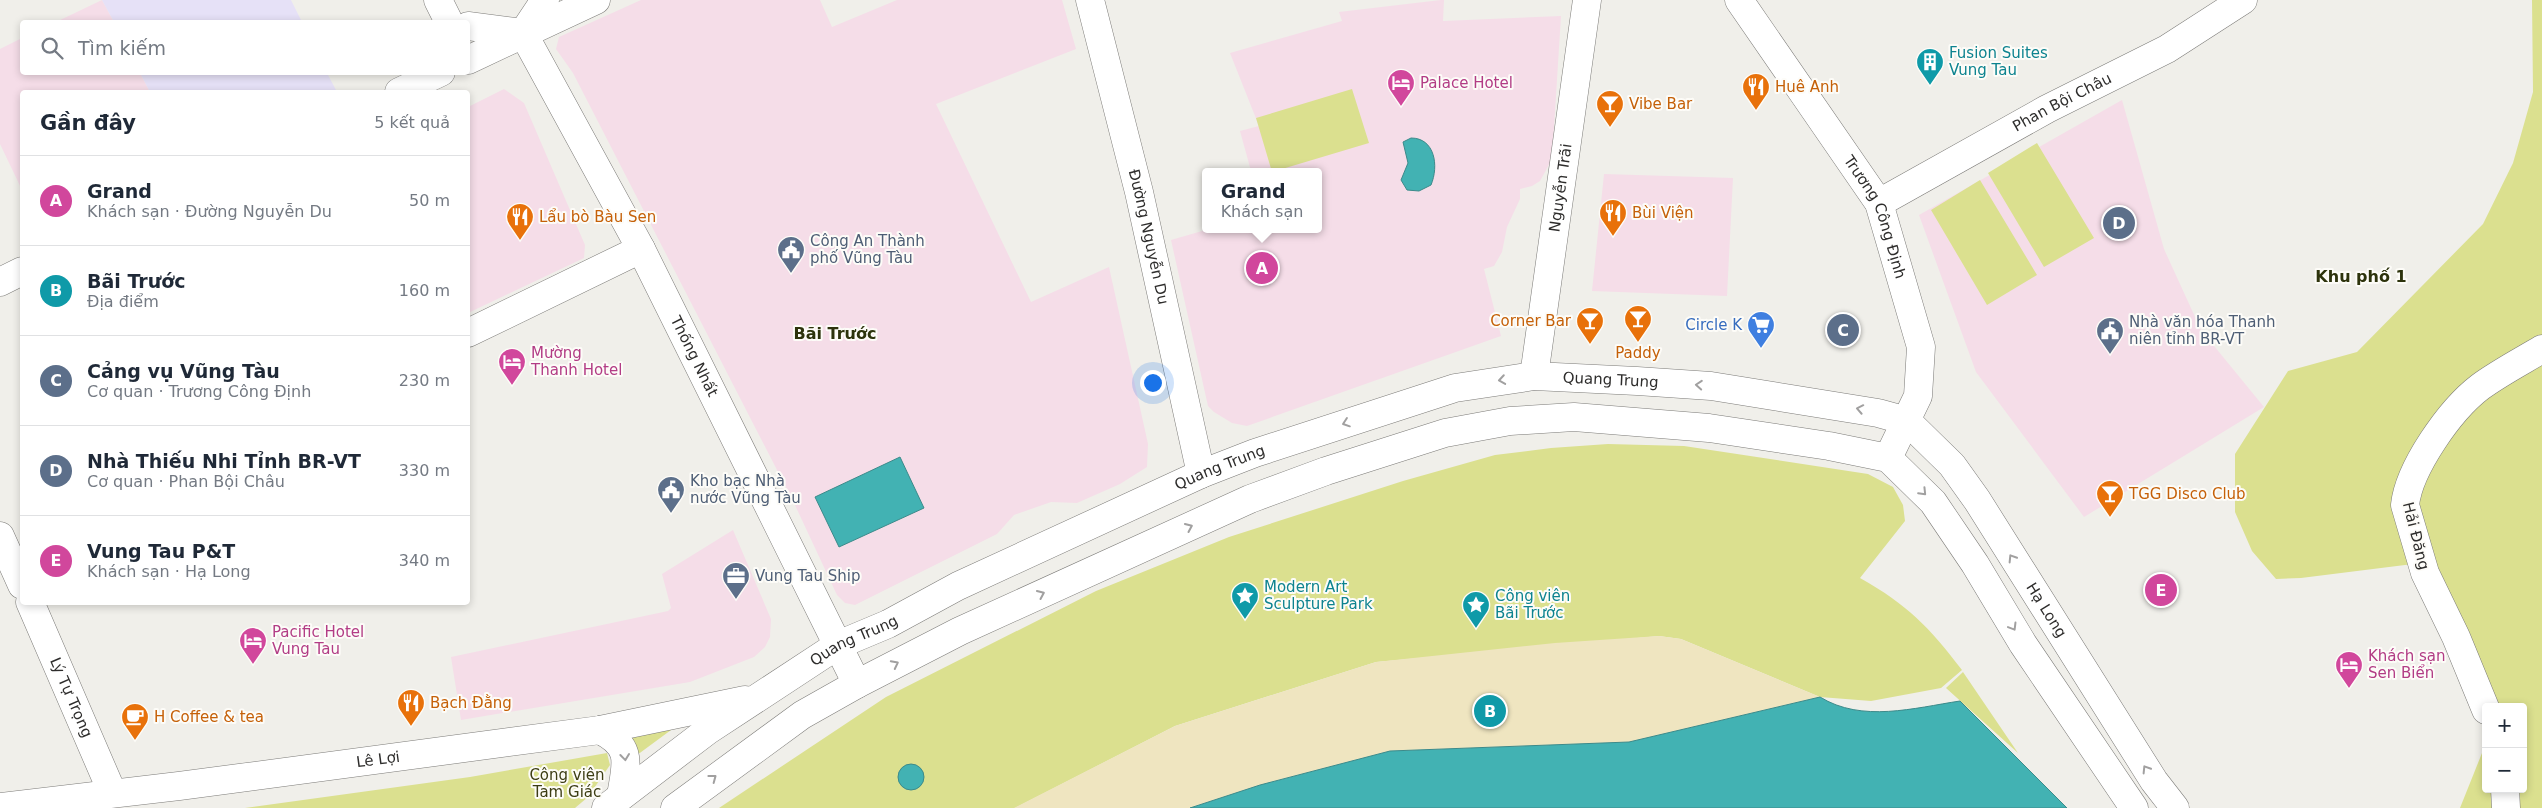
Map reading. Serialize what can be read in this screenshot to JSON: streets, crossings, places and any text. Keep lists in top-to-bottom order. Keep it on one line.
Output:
{"streets":{"main road":["Phan Bội Châu","Nguyễn Trãi","Trương Công Định","Đường Nguyễn Du","Thống Nhất","Quang Trung","Hải Đăng","Hạ Long","Lý Tự Trọng","Lê Lợi"]},"crossings":[["Phan Bội Châu","Trương Công Định"],["Nguyễn Trãi","Quang Trung"],["Trương Công Định","Quang Trung"],["Trương Công Định","Hạ Long"],["Đường Nguyễn Du","Quang Trung"],["Thống Nhất","Quang Trung"],["Quang Trung","Hạ Long"],["Quang Trung","Lê Lợi"],["Lý Tự Trọng","Lê Lợi"]],"districts":["Khu phố 1","Bãi Trước"],"parks":["Công viên Tam Giác"],"places":{"building":["Fusion Suites Vung Tau"],"hotel":["Palace Hotel","Mường Thanh Hotel","Pacific Hotel Vung Tau","Khách sạn Sen Biển"],"restaurant":["Huê Anh","Bùi Viện","Lẩu bò Bàu Sen","Bạch Đằng"],"bar":["Vibe Bar","Paddy","Corner Bar","TGG Disco Club"],"public building":["Công An Thành phố Vũng Tàu","Nhà văn hóa Thanh niên tỉnh BR-VT","Kho bạc Nhà nước Vũng Tàu"],"supermarket":["Circle K"],"office":["Vung Tau Ship"],"place":["Modern Art Sculpture Park","Công viên Bãi Trước"],"cafe":["H Coffee & tea"]},"page":{"search":"Tìm kiếm","heading":["Gần đây","5 kết quả"],"list":[{"mark":"A","name":"Grand","note":"Khách sạn · Đường Nguyễn Du","value":"50 m"},{"mark":"B","name":"Bãi Trước","note":"Địa điểm","value":"160 m"},{"mark":"C","name":"Cảng vụ Vũng Tàu","note":"Cơ quan · Trương Công Định","value":"230 m"},{"mark":"D","name":"Nhà Thiếu Nhi Tỉnh BR-VT","note":"Cơ quan · Phan Bội Châu","value":"330 m"},{"mark":"E","name":"Vung Tau P&T","note":"Khách sạn · Hạ Long","value":"340 m"}],"popup":["Grand","Khách sạn"],"pins":["D","A","C","E","B"],"map_buttons":["+","−"]}}
